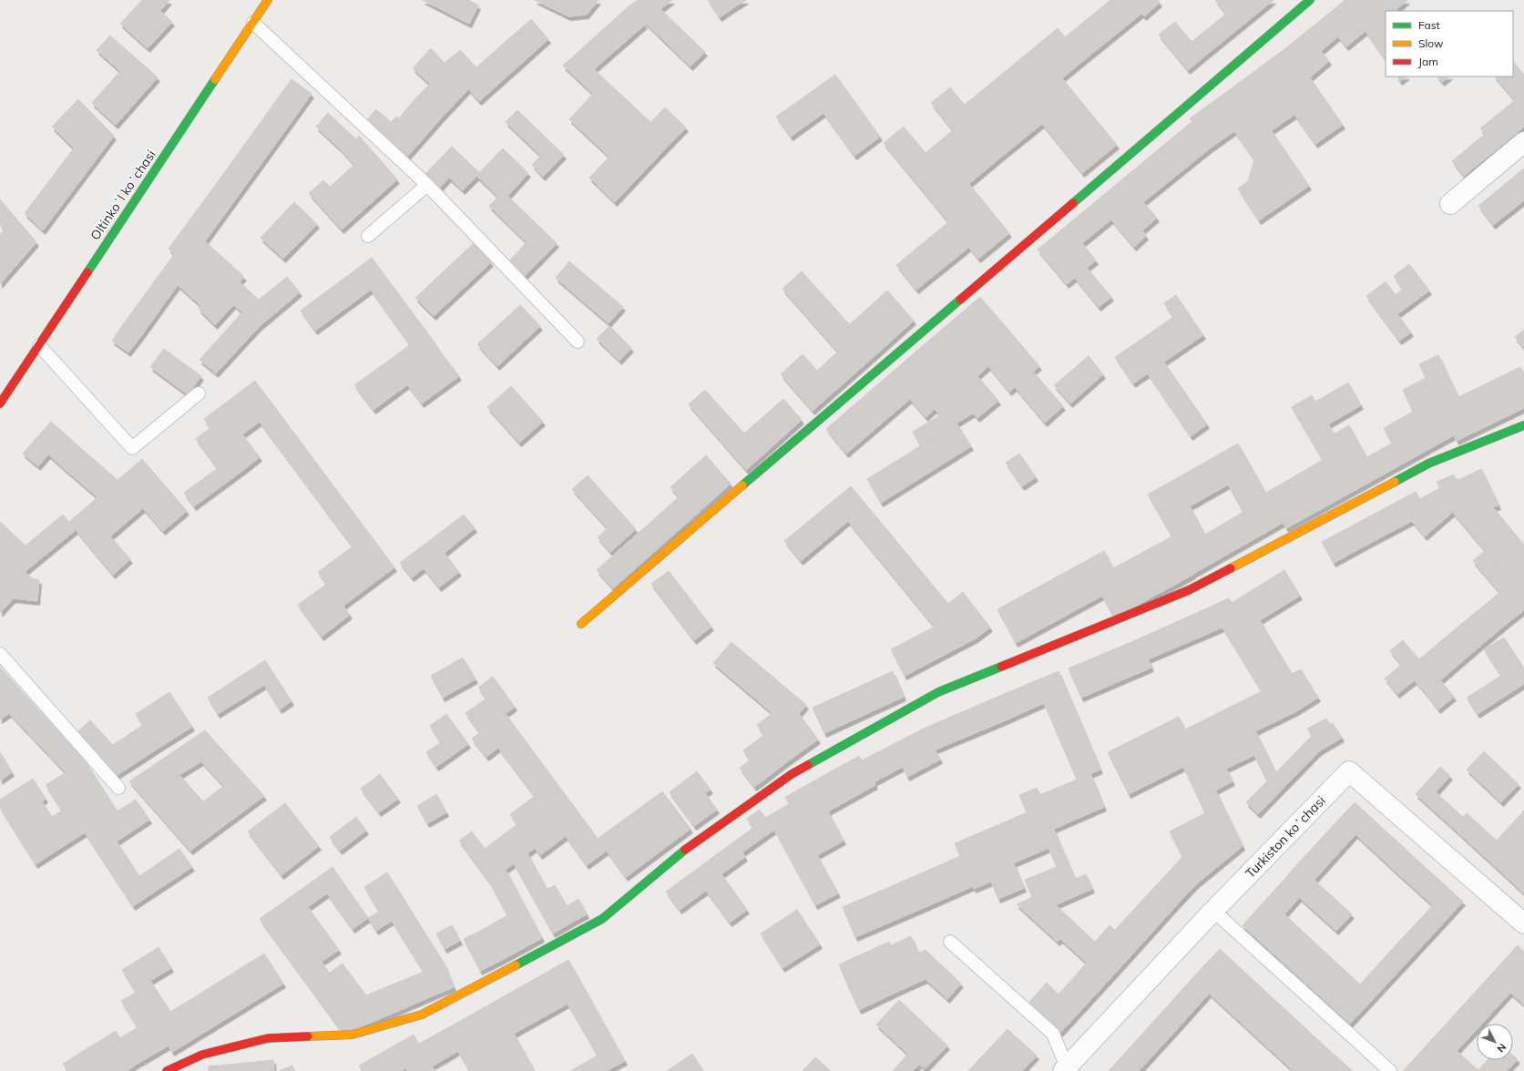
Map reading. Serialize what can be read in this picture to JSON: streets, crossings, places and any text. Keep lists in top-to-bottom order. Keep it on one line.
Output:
{"streets":{"street":["Oltinkoʻl koʻchasi","Turkiston koʻchasi"]},"legend":["Fast","Slow","Jam"],"north":"bottom right"}
